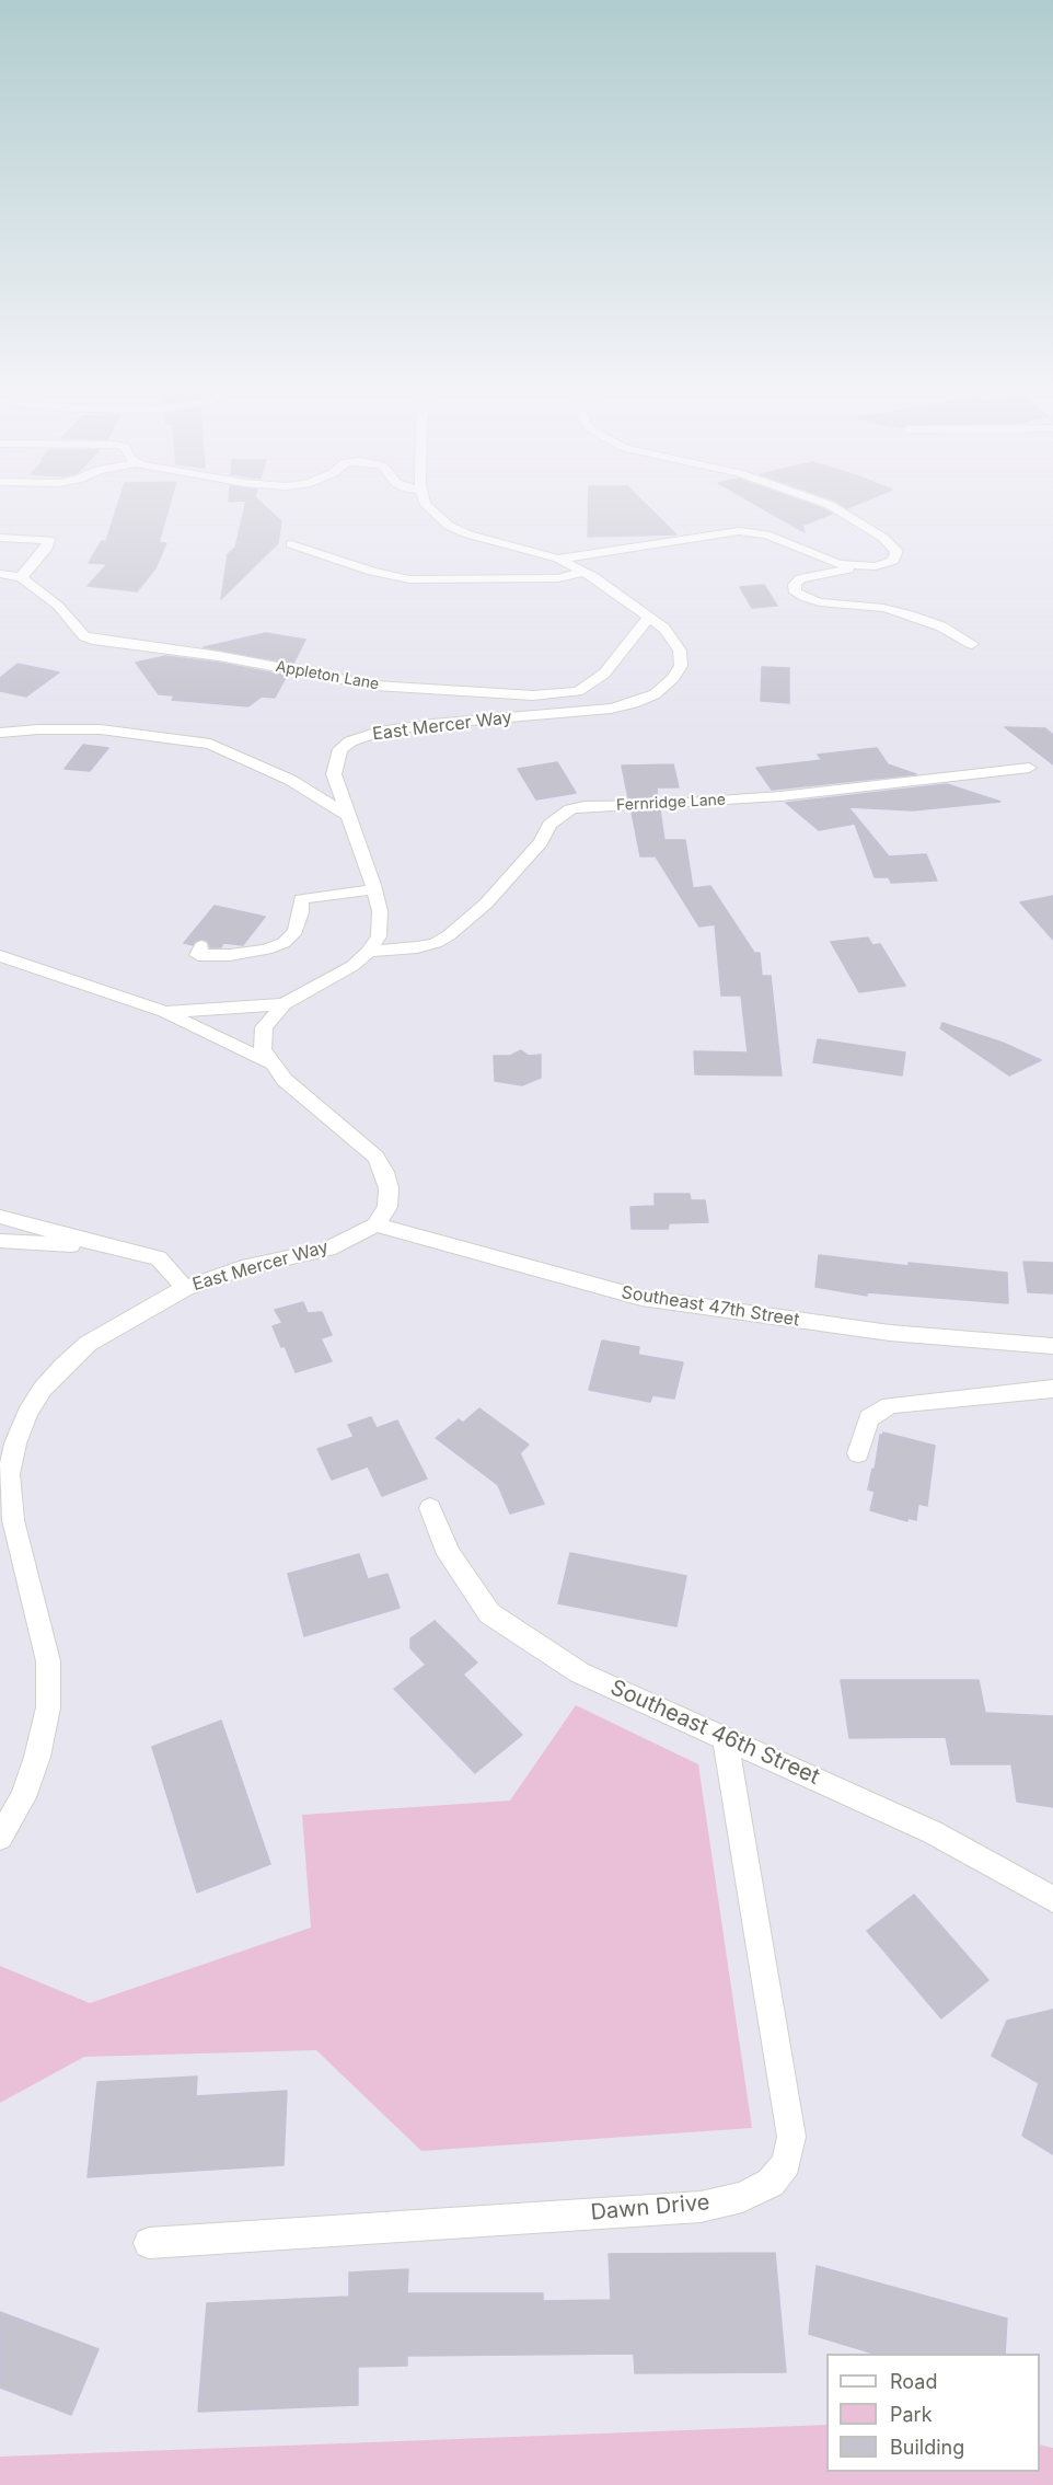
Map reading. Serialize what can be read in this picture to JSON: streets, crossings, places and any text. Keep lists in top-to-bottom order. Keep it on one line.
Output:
{"streets":{"street":["Appleton Lane","East Mercer Way","Fernridge Lane","Southeast 47th Street","Southeast 46th Street","Dawn Drive"]},"crossings":[["Appleton Lane","East Mercer Way"],["East Mercer Way","Fernridge Lane"],["East Mercer Way","Southeast 47th Street"],["Southeast 46th Street","Dawn Drive"]],"legend":["Road","Park","Building"]}
